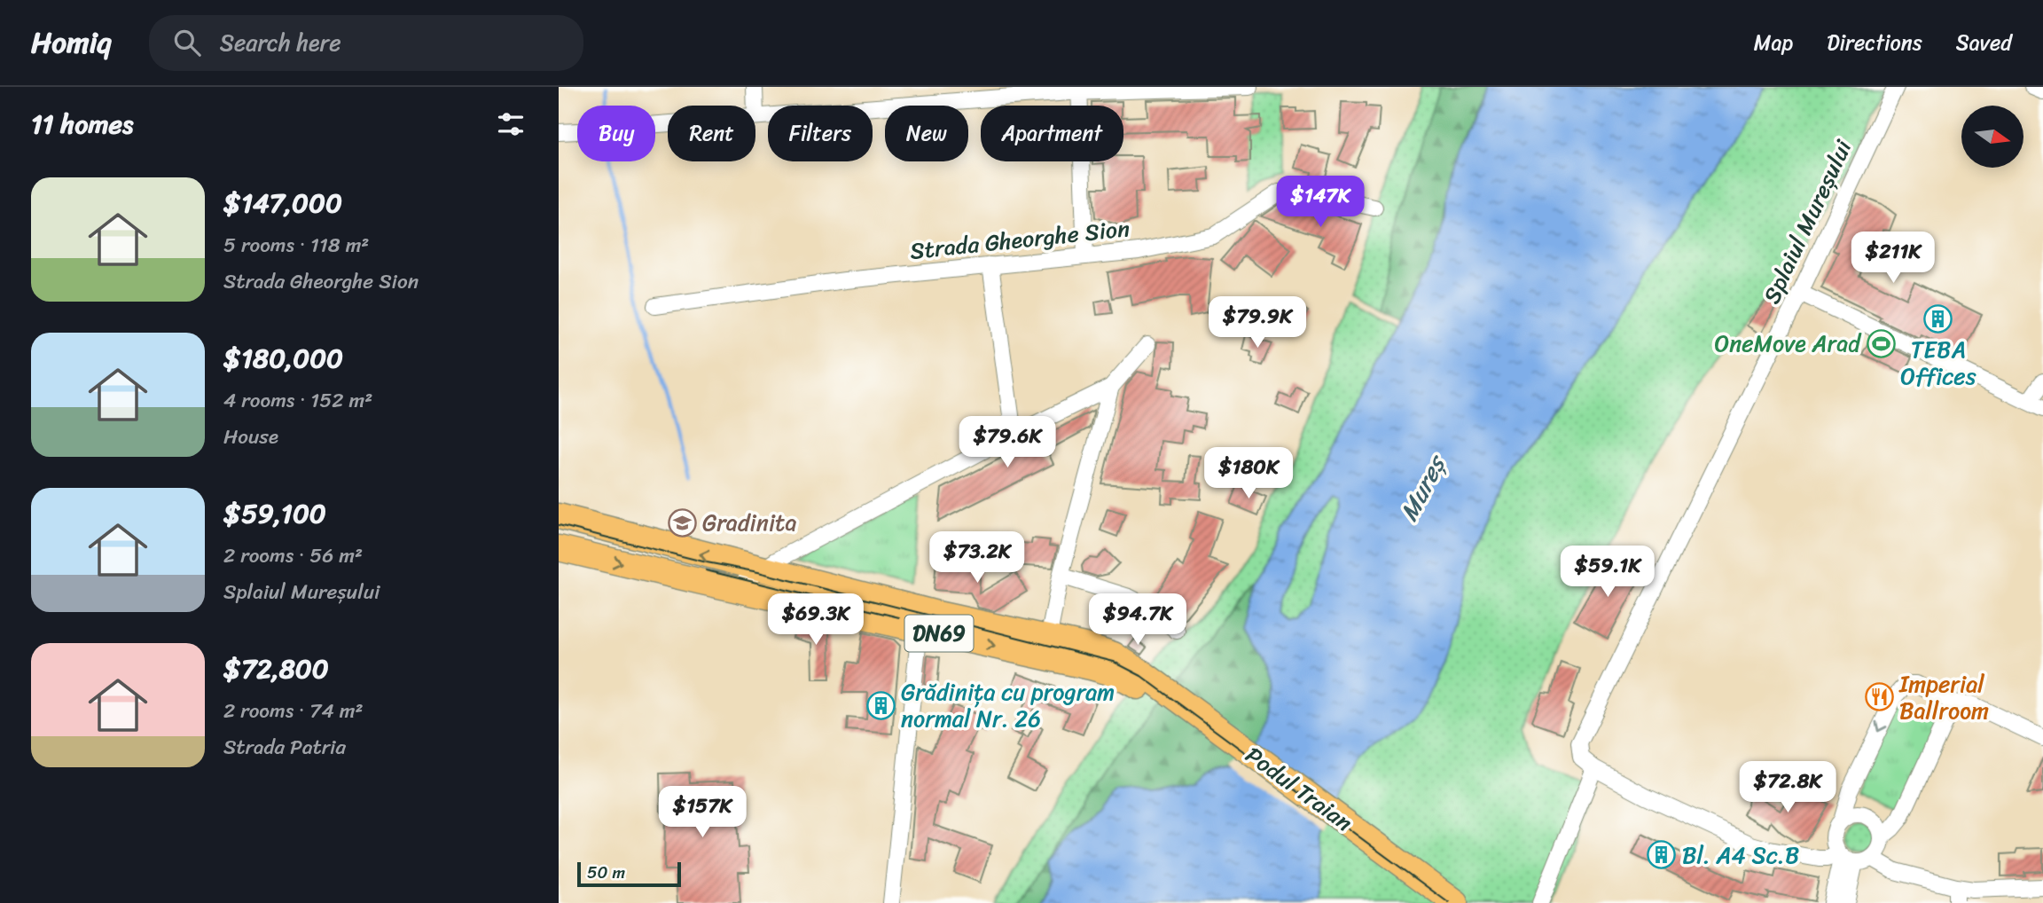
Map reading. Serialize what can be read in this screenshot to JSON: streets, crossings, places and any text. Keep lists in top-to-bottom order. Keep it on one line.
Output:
{"streets":{"main road":["DN69","Podul Traian"],"street":["Splaiul Mureșului","Strada Gheorghe Sion"]},"crossings":[["DN69","Podul Traian"]],"water":["Mureș"],"places":{"building":["TEBA Offices","Grădinița cu program normal Nr. 26","Bl. A4 Sc.B"],"sports":["OneMove Arad"],"school or university":["Gradinita"],"restaurant":["Imperial Ballroom"]},"scale_bar":"50 m","north":"right","page":{"header":"Homiq","search":"Search here","nav":["Map","Directions","Saved"],"heading":"11 homes","chip":["Buy","Rent","Filters","New","Apartment"],"list":[{"name":"$147,000","note":"5 rooms · 118 m² · Strada Gheorghe Sion"},{"name":"$180,000","note":"4 rooms · 152 m² · House"},{"name":"$59,100","note":"2 rooms · 56 m² · Splaiul Mureșului"},{"name":"$72,800","note":"2 rooms · 74 m² · Strada Patria"}],"price":["$147K","$211K","$79.9K","$79.6K","$180K","$73.2K","$59.1K","$69.3K","$94.7K","$72.8K","$157K"],"scale":"50 m"}}
